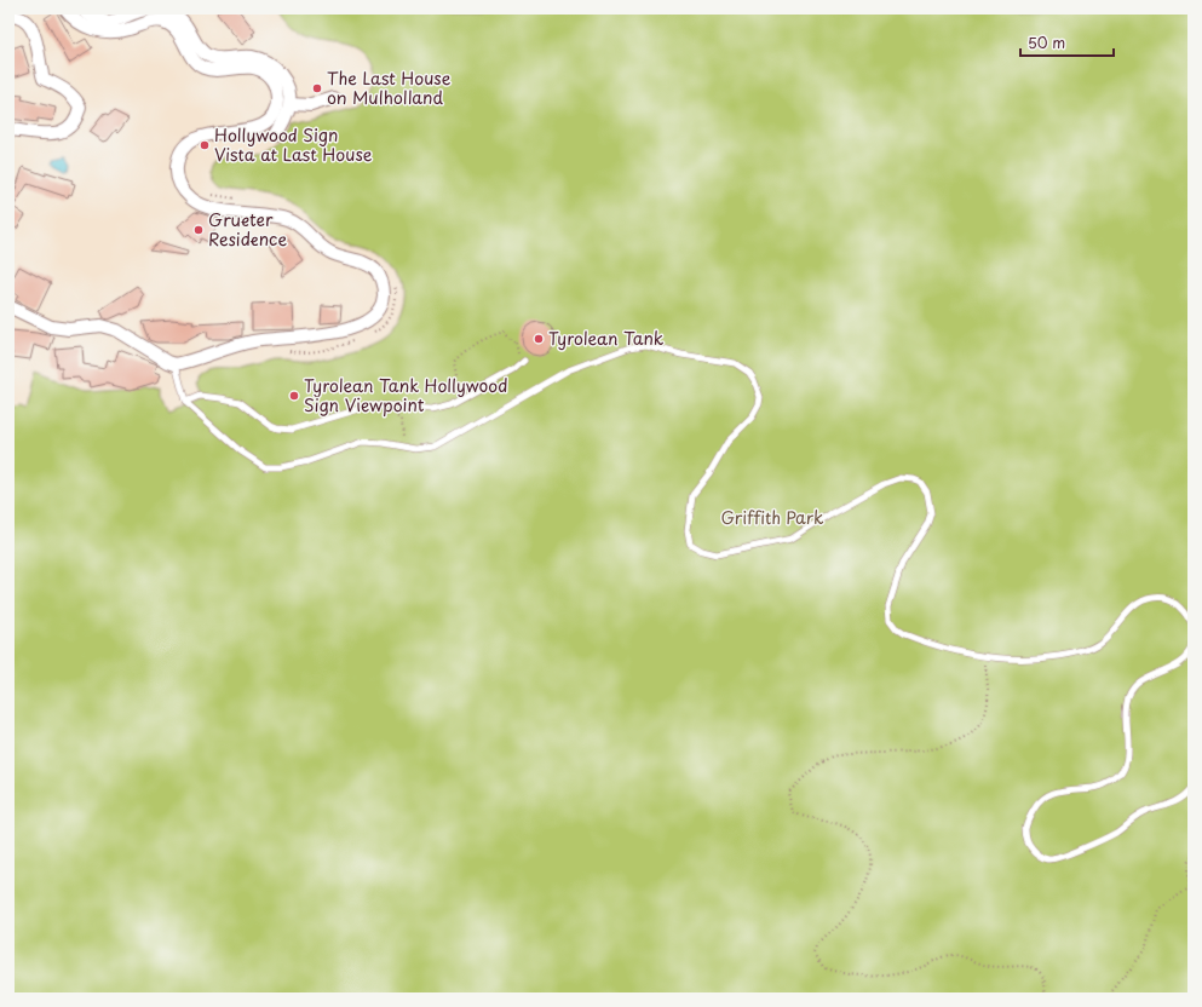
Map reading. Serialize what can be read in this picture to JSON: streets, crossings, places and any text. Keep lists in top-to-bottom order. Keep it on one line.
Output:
{"parks":["Griffith Park"],"places":["The Last House on Mulholland","Hollywood Sign Vista at Last House","Grueter Residence","Tyrolean Tank","Tyrolean Tank Hollywood Sign Viewpoint"],"scale_bar":"50 m"}
